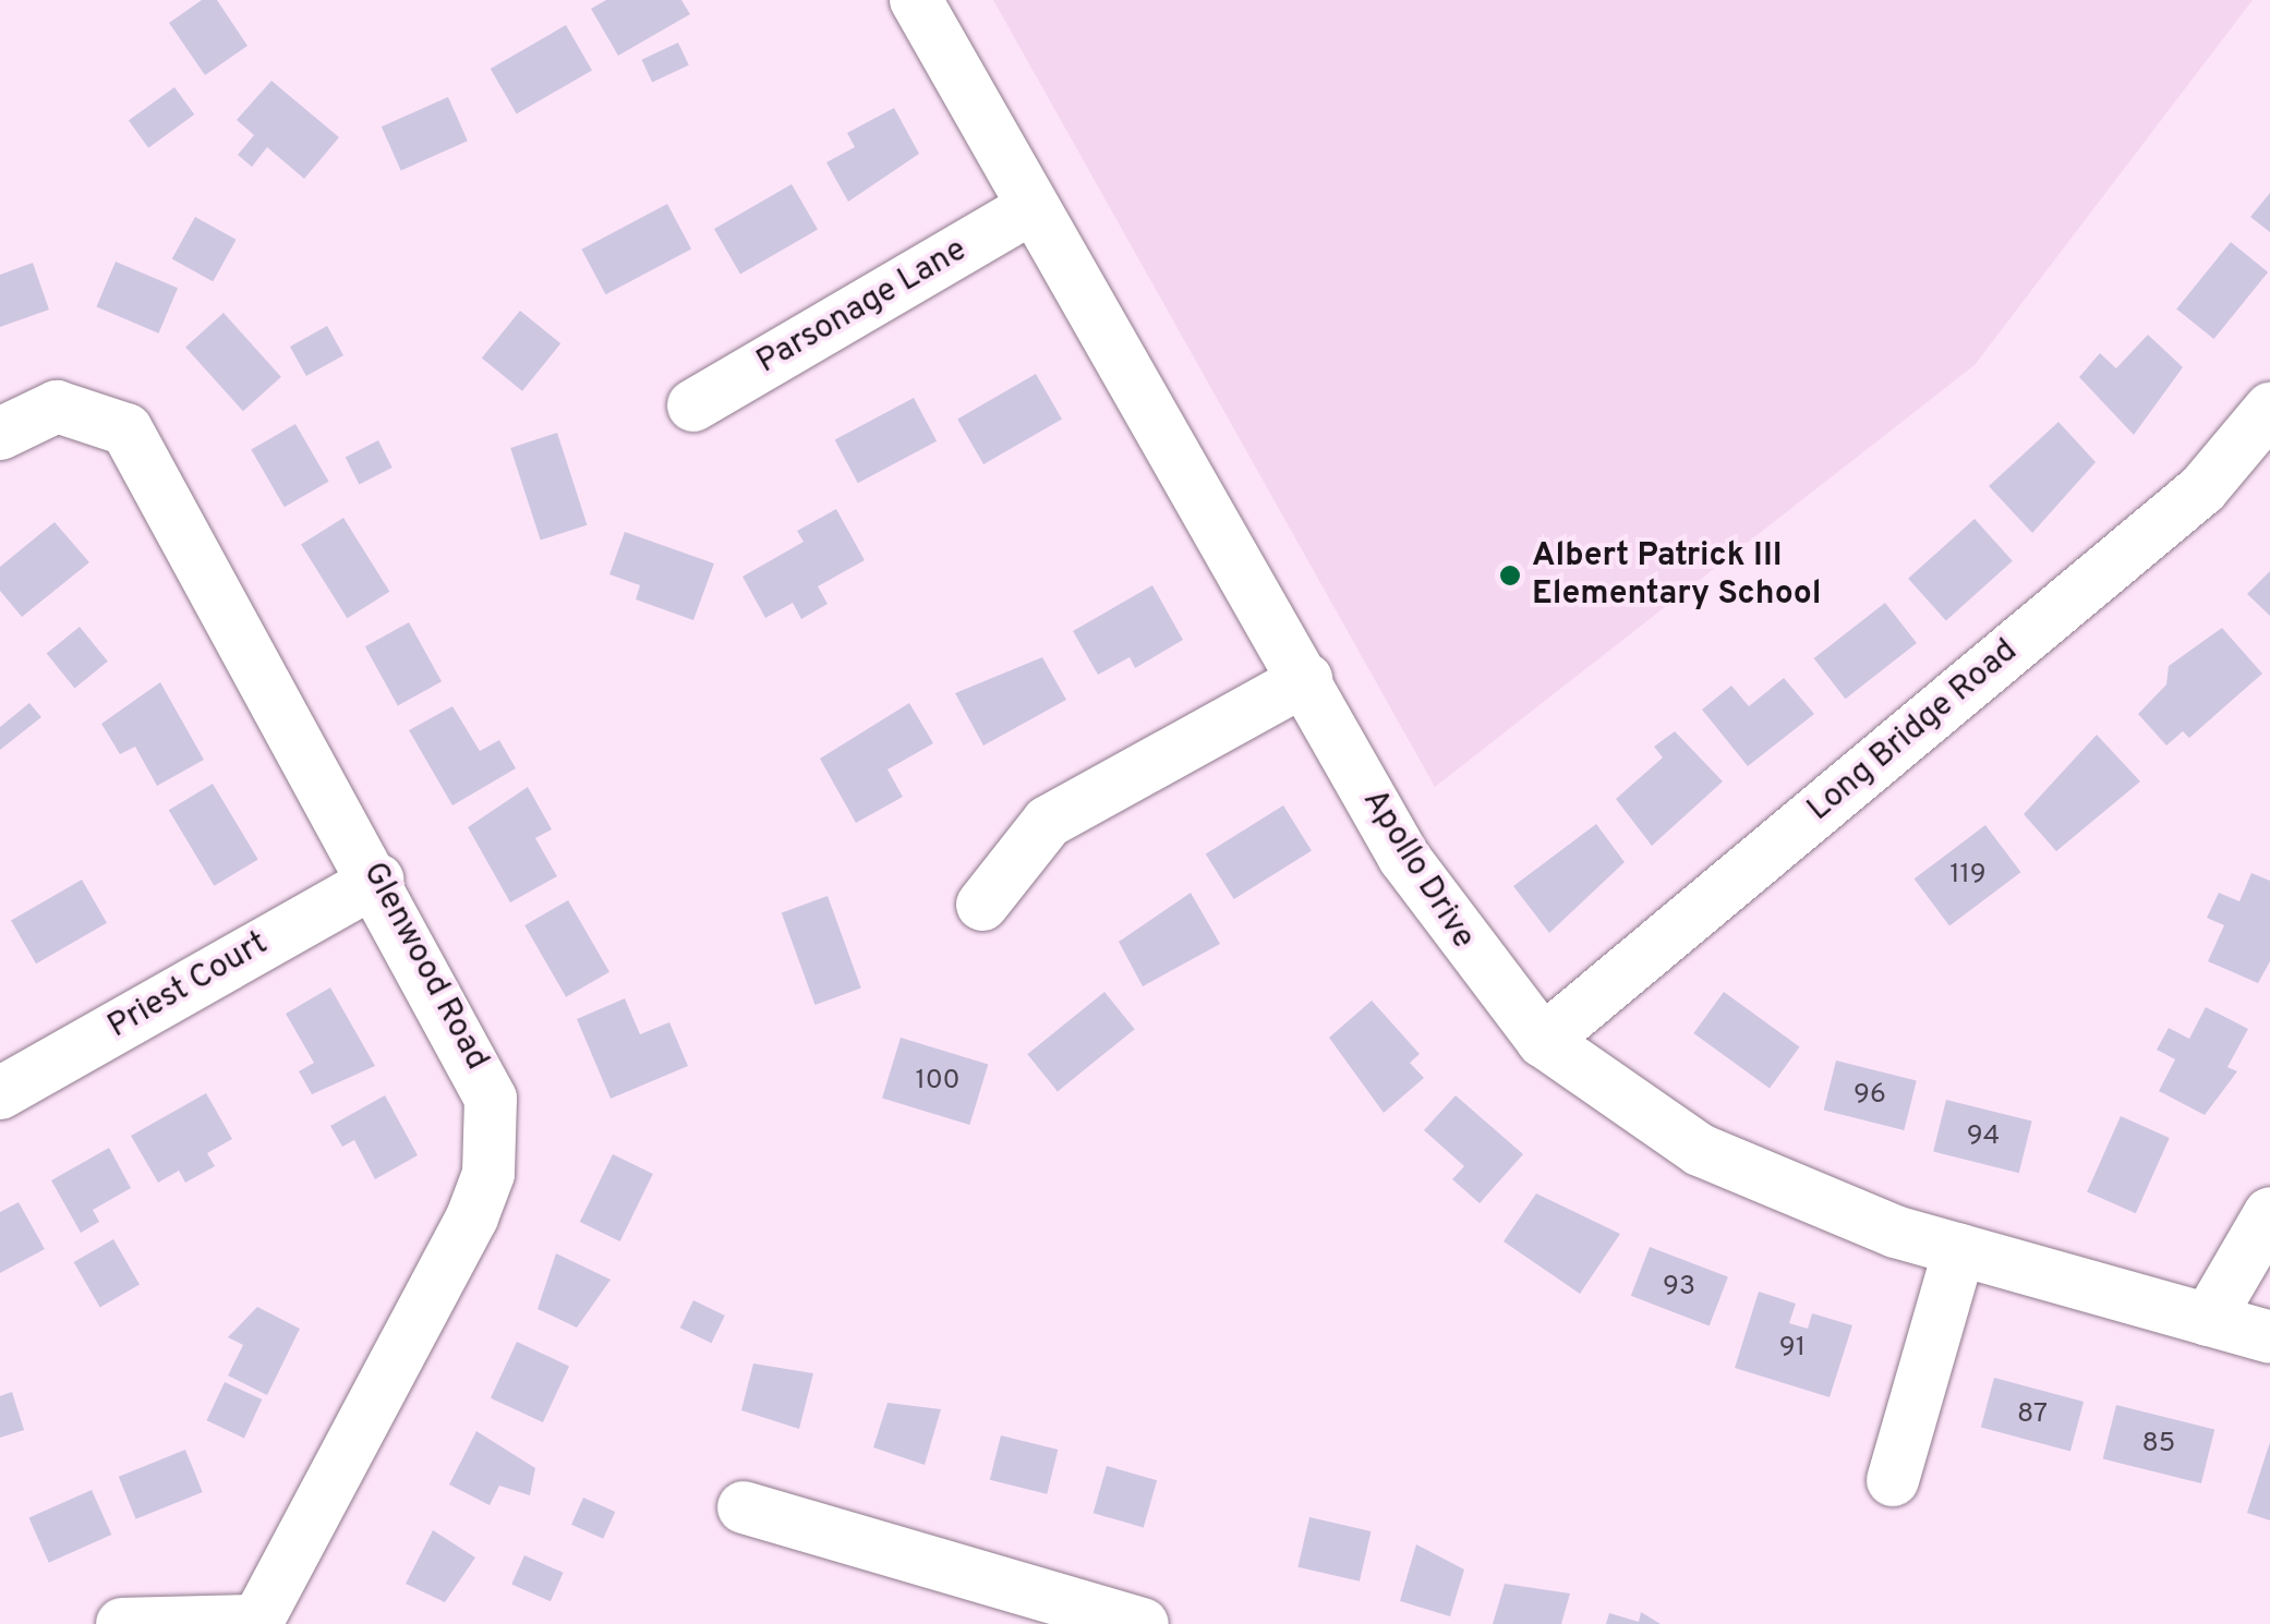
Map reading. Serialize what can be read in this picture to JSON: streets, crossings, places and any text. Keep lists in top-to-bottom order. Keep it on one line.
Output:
{"streets":{"street":["Parsonage Lane","Long Bridge Road","Apollo Drive","Glenwood Road","Priest Court"]},"crossings":[["Parsonage Lane","Apollo Drive"],["Long Bridge Road","Apollo Drive"],["Glenwood Road","Priest Court"]],"places":["Albert Patrick III Elementary School"],"house_numbers":["119","100","96","94","93","91","87","85"]}
